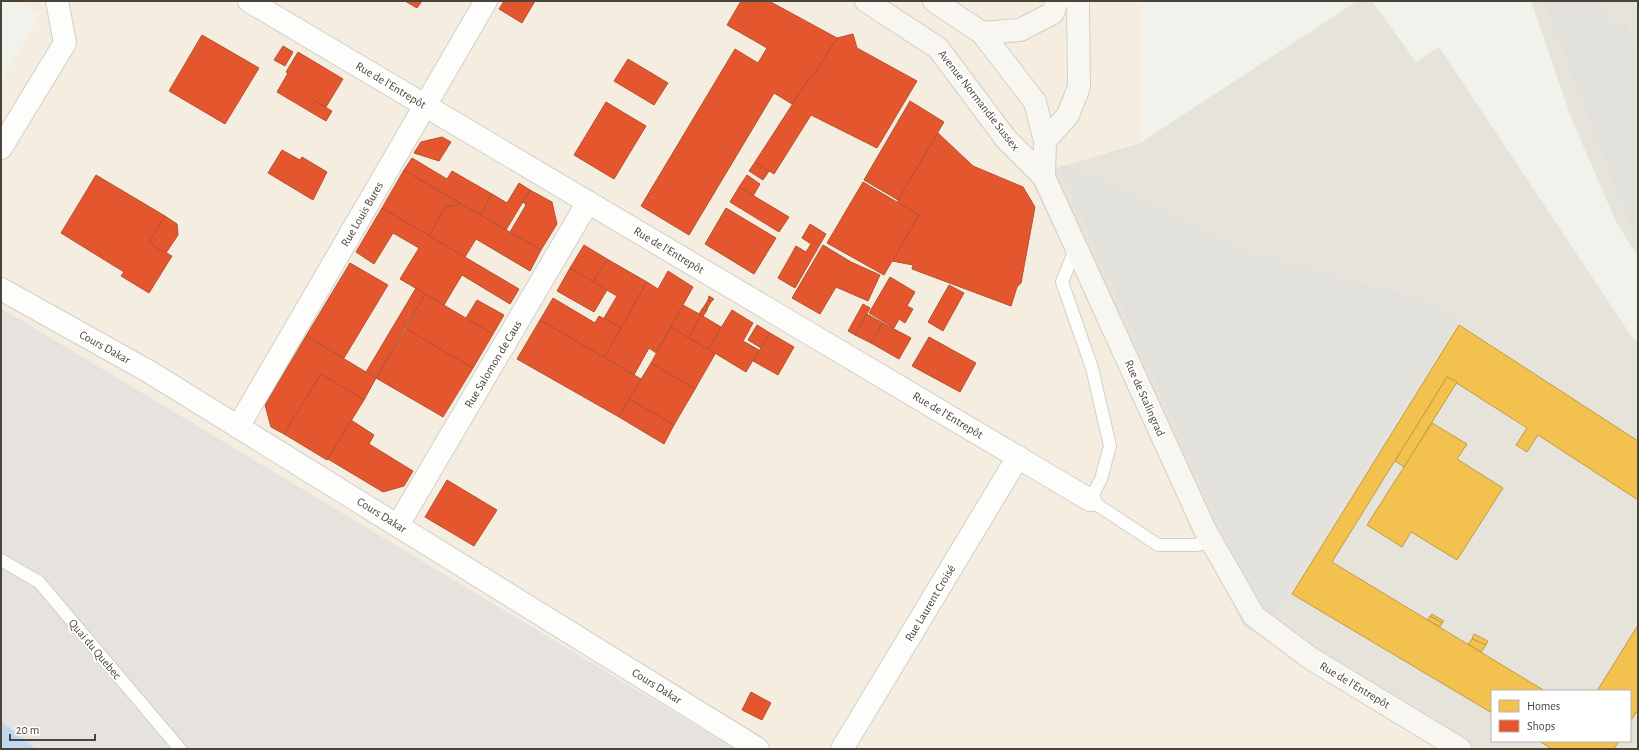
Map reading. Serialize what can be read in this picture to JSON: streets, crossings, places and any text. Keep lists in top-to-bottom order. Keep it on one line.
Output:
{"streets":{"main road":["Rue de l'Entrepôt","Avenue Normandie Sussex","Rue de Stalingrad"],"street":["Rue Louis Bures","Cours Dakar","Rue Salomon de Caus","Rue Laurent Croisé"],"lane":["Quai du Quebec"]},"crossings":[["Rue de l'Entrepôt","Rue Louis Bures"],["Rue de l'Entrepôt","Rue Salomon de Caus"],["Rue de l'Entrepôt","Rue de Stalingrad"],["Rue de l'Entrepôt","Rue Laurent Croisé"],["Avenue Normandie Sussex","Rue de Stalingrad"],["Rue Louis Bures","Cours Dakar"],["Cours Dakar","Rue Salomon de Caus"]],"legend":["Homes","Shops"],"scale_bar":"20 m"}
